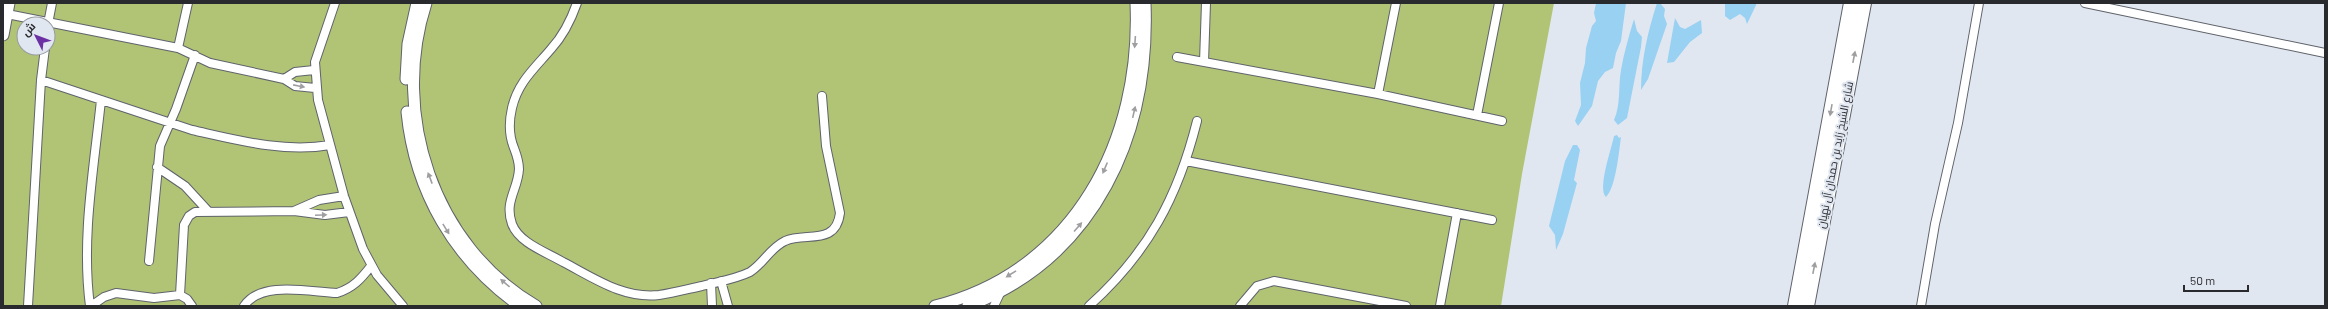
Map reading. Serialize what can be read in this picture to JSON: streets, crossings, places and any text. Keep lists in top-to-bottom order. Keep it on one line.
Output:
{"streets":{"highway":["شارع الشيخ زايد بن حمدان آل نهيان"]},"scale_bar":"50 m","north":"top left"}
